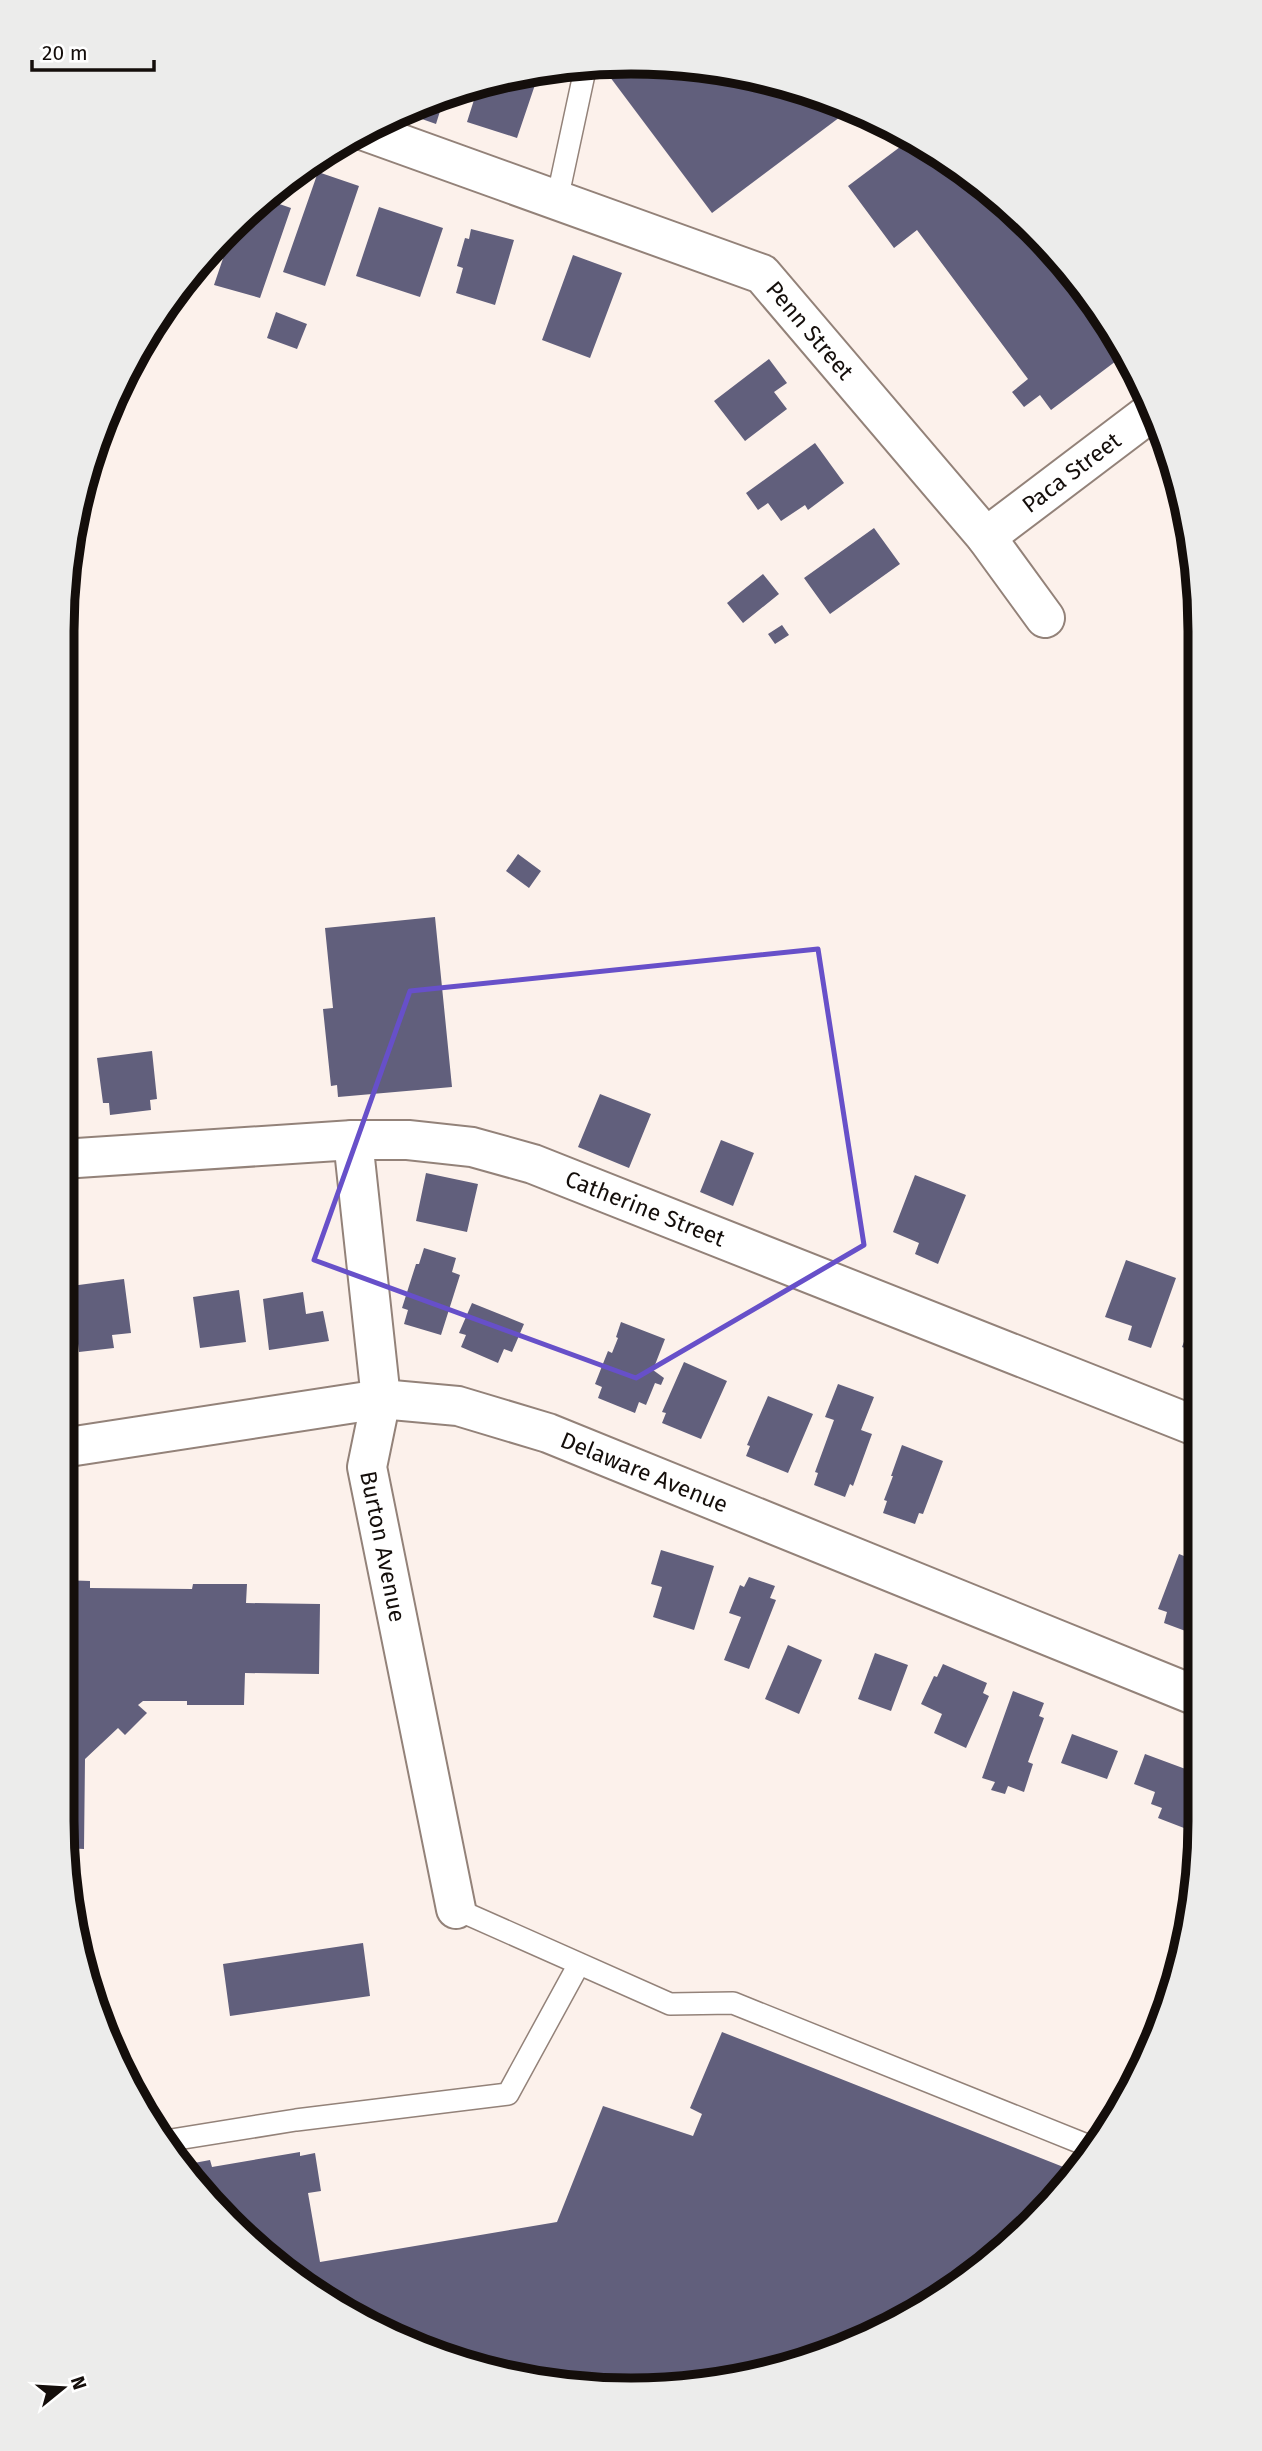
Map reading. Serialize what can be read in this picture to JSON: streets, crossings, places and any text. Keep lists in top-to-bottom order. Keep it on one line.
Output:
{"streets":{"street":["Penn Street","Paca Street","Catherine Street","Delaware Avenue","Burton Avenue"]},"crossings":[["Penn Street","Paca Street"],["Catherine Street","Burton Avenue"],["Delaware Avenue","Burton Avenue"]],"scale_bar":"20 m","north":"right"}
